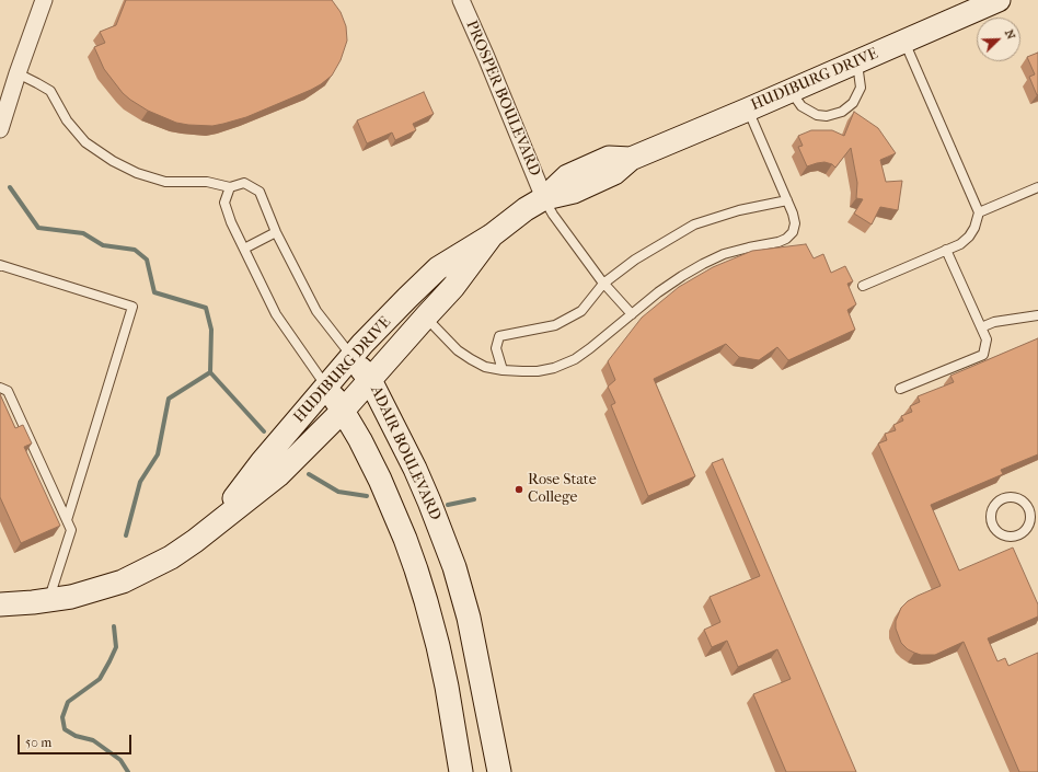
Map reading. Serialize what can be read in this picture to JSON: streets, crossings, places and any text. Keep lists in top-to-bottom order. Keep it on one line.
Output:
{"streets":{"street":["HUDIBURG DRIVE","PROSPER BOULEVARD","ADAIR BOULEVARD"]},"crossings":[["HUDIBURG DRIVE","PROSPER BOULEVARD"],["HUDIBURG DRIVE","ADAIR BOULEVARD"]],"places":["Rose State College"],"scale_bar":"50 m","north":"top right"}
